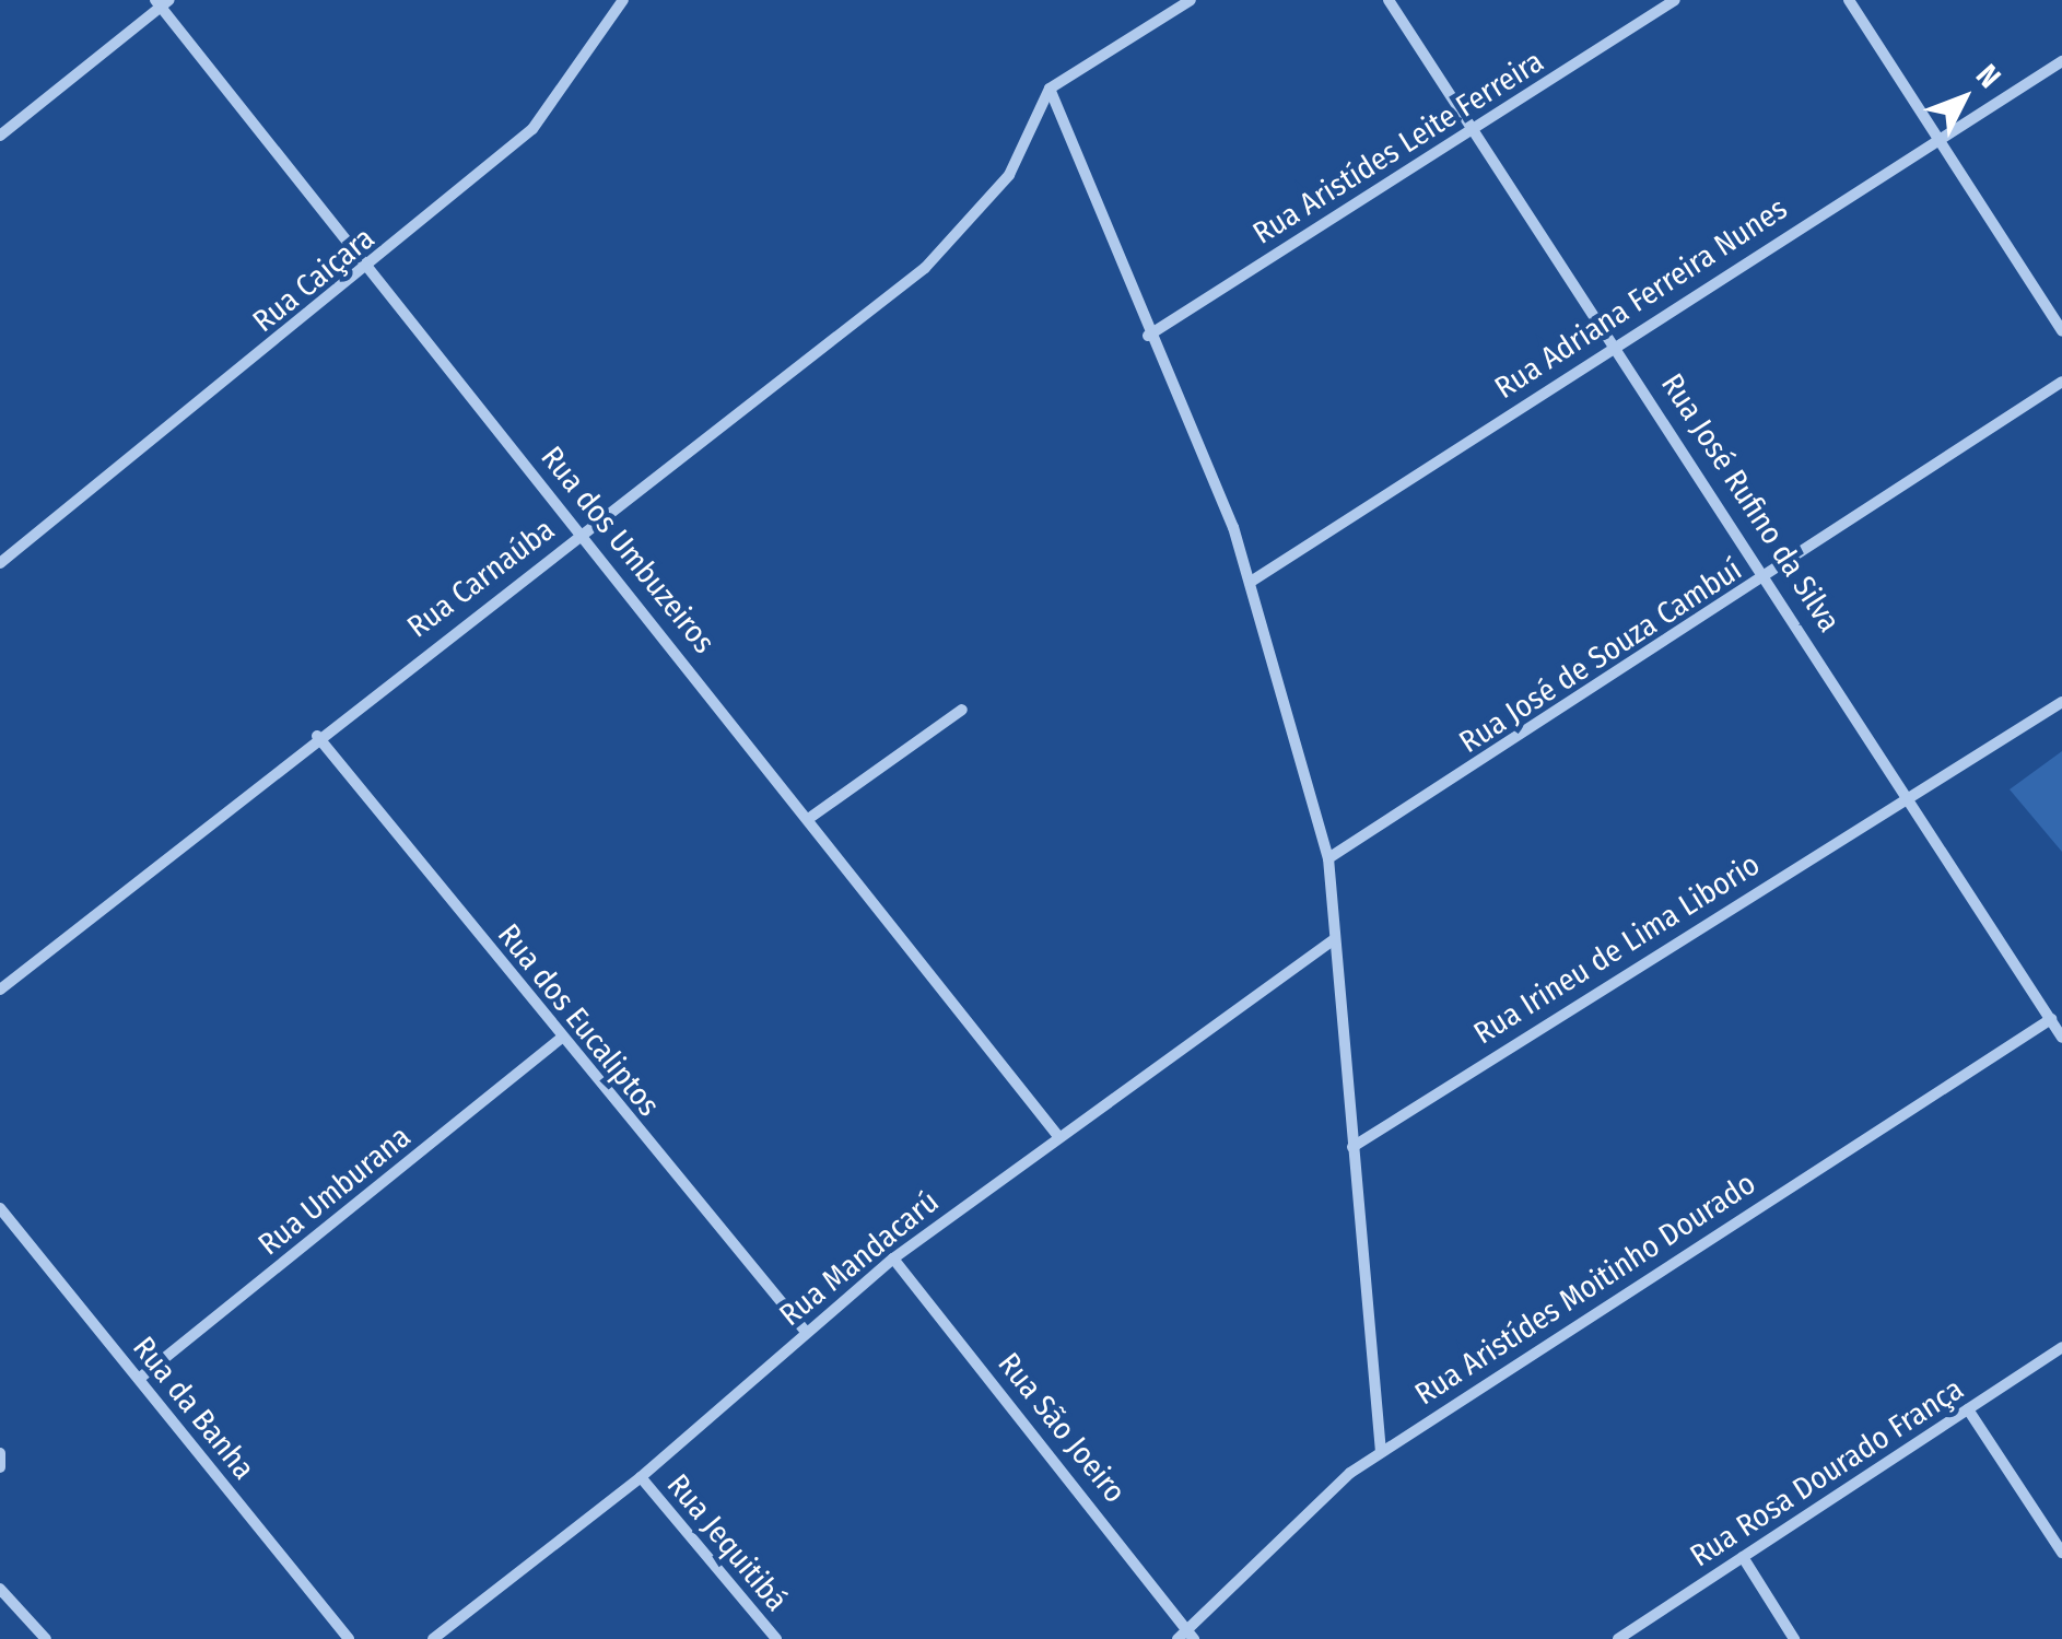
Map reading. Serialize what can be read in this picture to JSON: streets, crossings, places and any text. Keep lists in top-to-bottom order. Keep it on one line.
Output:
{"streets":{"street":["Rua Aristídes Leite Ferreira","Rua Caiçara","Rua Adriana Ferreira Nunes","Rua José Rufino da Silva","Rua dos Umbuzeiros","Rua Carnaúba","Rua José de Souza Cambuí","Rua Irineu de Lima Liborio","Rua dos Eucaliptos","Rua Umburana","Rua Mandacarú","Rua Aristídes Moitinho Dourado","Rua da Banha","Rua São Joeiro","Rua Rosa Dourado França","Rua Jequitibá"]},"crossings":[["Rua Aristídes Leite Ferreira","Rua José Rufino da Silva"],["Rua Caiçara","Rua dos Umbuzeiros"],["Rua Adriana Ferreira Nunes","Rua José Rufino da Silva"],["Rua José Rufino da Silva","Rua José de Souza Cambuí"],["Rua José Rufino da Silva","Rua Irineu de Lima Liborio"],["Rua José Rufino da Silva","Rua Aristídes Moitinho Dourado"],["Rua dos Umbuzeiros","Rua Carnaúba"],["Rua dos Umbuzeiros","Rua Mandacarú"],["Rua Carnaúba","Rua dos Eucaliptos"],["Rua dos Eucaliptos","Rua Umburana"],["Rua dos Eucaliptos","Rua Mandacarú"],["Rua Umburana","Rua da Banha"],["Rua Mandacarú","Rua São Joeiro"],["Rua Mandacarú","Rua Jequitibá"],["Rua Aristídes Moitinho Dourado","Rua São Joeiro"]],"north":"top right"}
